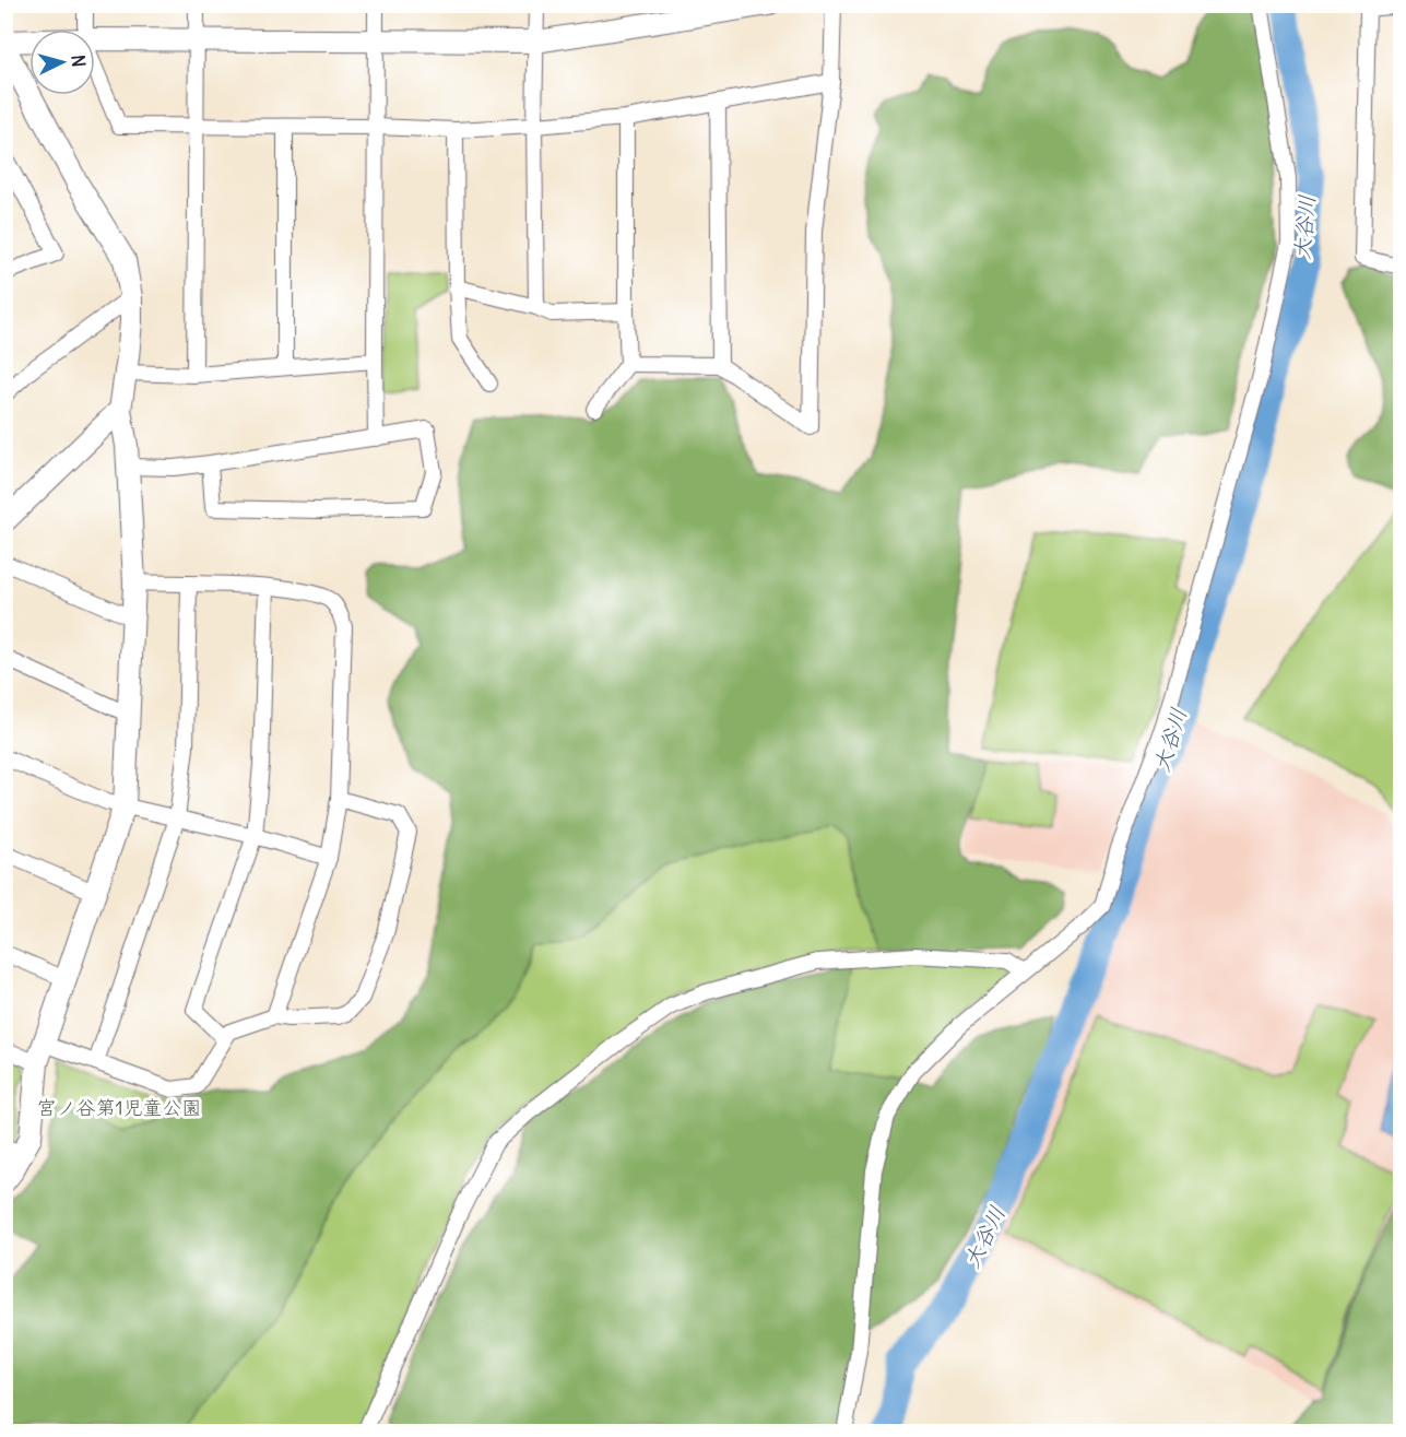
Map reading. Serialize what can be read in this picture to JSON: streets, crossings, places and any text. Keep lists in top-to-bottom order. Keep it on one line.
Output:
{"water":["大谷川"],"parks":["宮ノ谷第1児童公園"],"north":"right"}
